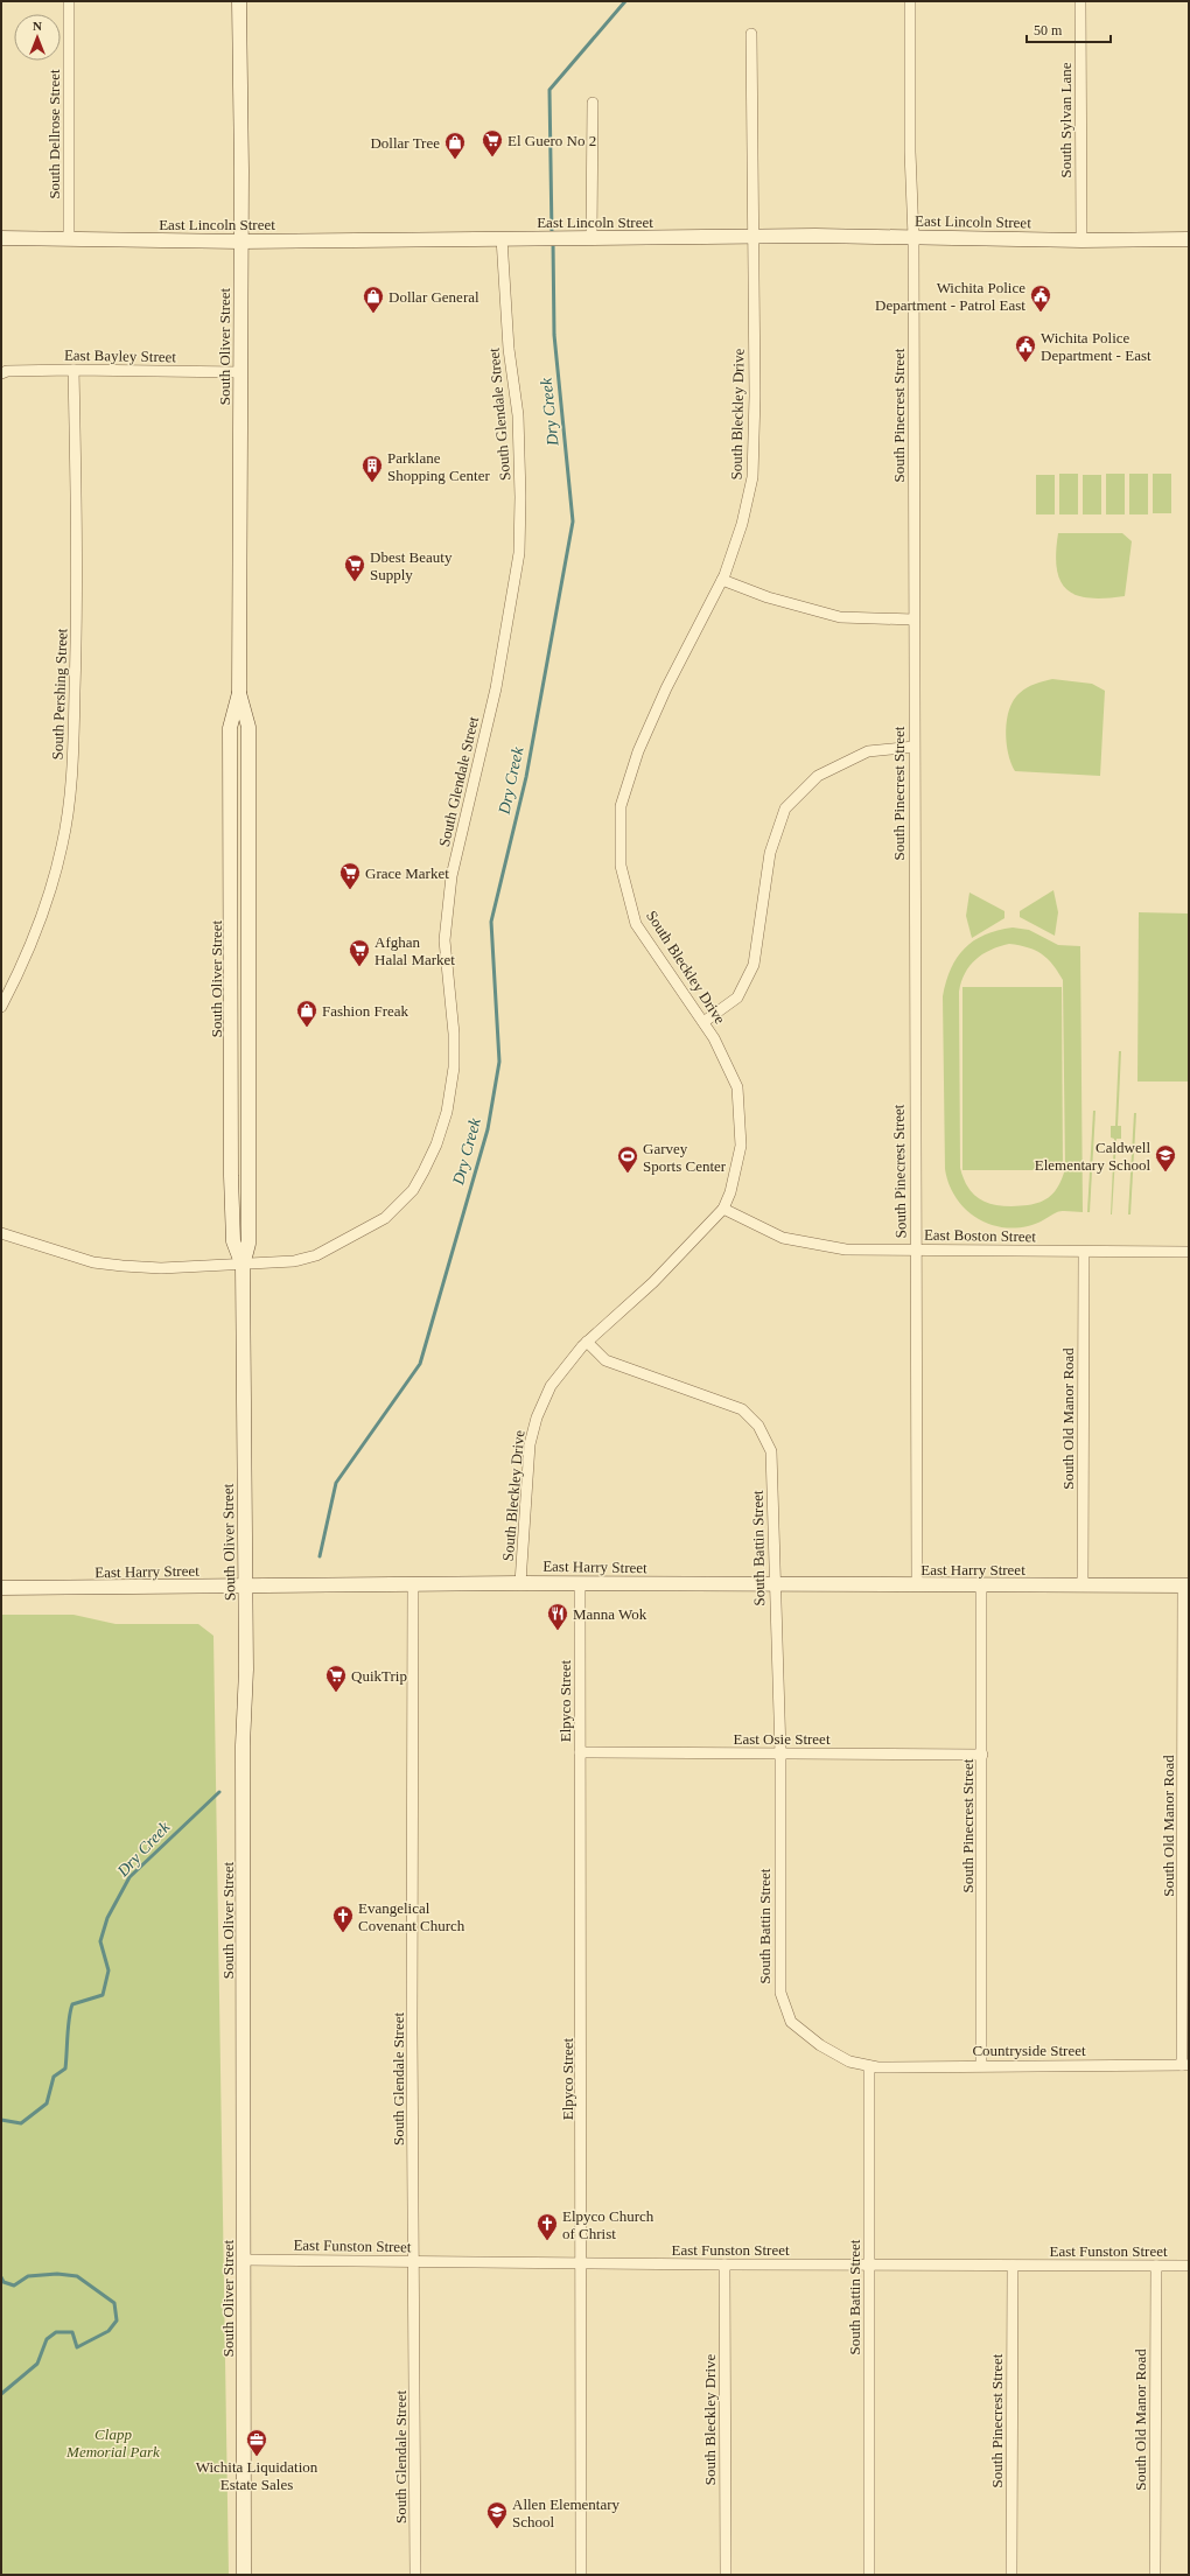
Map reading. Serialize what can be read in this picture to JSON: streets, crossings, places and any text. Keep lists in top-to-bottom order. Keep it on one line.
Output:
{"streets":{"main road":["East Lincoln Street","South Oliver Street","East Harry Street"],"street":["South Sylvan Lane","South Dellrose Street","East Bayley Street","South Glendale Street","South Bleckley Drive","South Pinecrest Street","South Pershing Street","East Boston Street","South Old Manor Road","South Battin Street","Elpyco Street","East Osie Street","Countryside Street","East Funston Street"]},"crossings":[["South Sylvan Lane","East Lincoln Street"],["South Dellrose Street","East Lincoln Street"],["East Lincoln Street","South Oliver Street"],["East Lincoln Street","South Glendale Street"],["East Lincoln Street","South Bleckley Drive"],["East Lincoln Street","South Pinecrest Street"],["South Oliver Street","East Bayley Street"],["South Oliver Street","South Glendale Street"],["South Oliver Street","East Harry Street"],["South Oliver Street","East Funston Street"],["East Bayley Street","South Pershing Street"],["South Glendale Street","East Harry Street"],["South Glendale Street","East Funston Street"],["South Bleckley Drive","East Boston Street"],["South Bleckley Drive","South Battin Street"],["South Bleckley Drive","East Harry Street"],["South Bleckley Drive","East Funston Street"],["South Pinecrest Street","East Boston Street"],["South Pinecrest Street","East Harry Street"],["South Pinecrest Street","East Osie Street"],["South Pinecrest Street","Countryside Street"],["South Pinecrest Street","East Funston Street"],["East Boston Street","South Old Manor Road"],["South Old Manor Road","East Harry Street"],["South Old Manor Road","Countryside Street"],["South Old Manor Road","East Funston Street"],["South Battin Street","East Harry Street"],["South Battin Street","East Osie Street"],["South Battin Street","Countryside Street"],["South Battin Street","East Funston Street"],["East Harry Street","Elpyco Street"],["Elpyco Street","East Osie Street"],["Elpyco Street","East Funston Street"]],"water":["Dry Creek"],"parks":["Clapp Memorial Park"],"places":{"supermarket":["El Guero No 2","Dbest Beauty Supply","Grace Market","Afghan Halal Market","QuikTrip"],"shop":["Dollar Tree","Dollar General","Fashion Freak"],"public building":["Wichita Police Department - Patrol East","Wichita Police Department - East"],"building":["Parklane Shopping Center"],"school or university":["Caldwell Elementary School","Allen Elementary School"],"sports":["Garvey Sports Center"],"restaurant":["Manna Wok"],"church":["Evangelical Covenant Church","Elpyco Church of Christ"],"office":["Wichita Liquidation Estate Sales"]},"scale_bar":"50 m","north":"top"}
